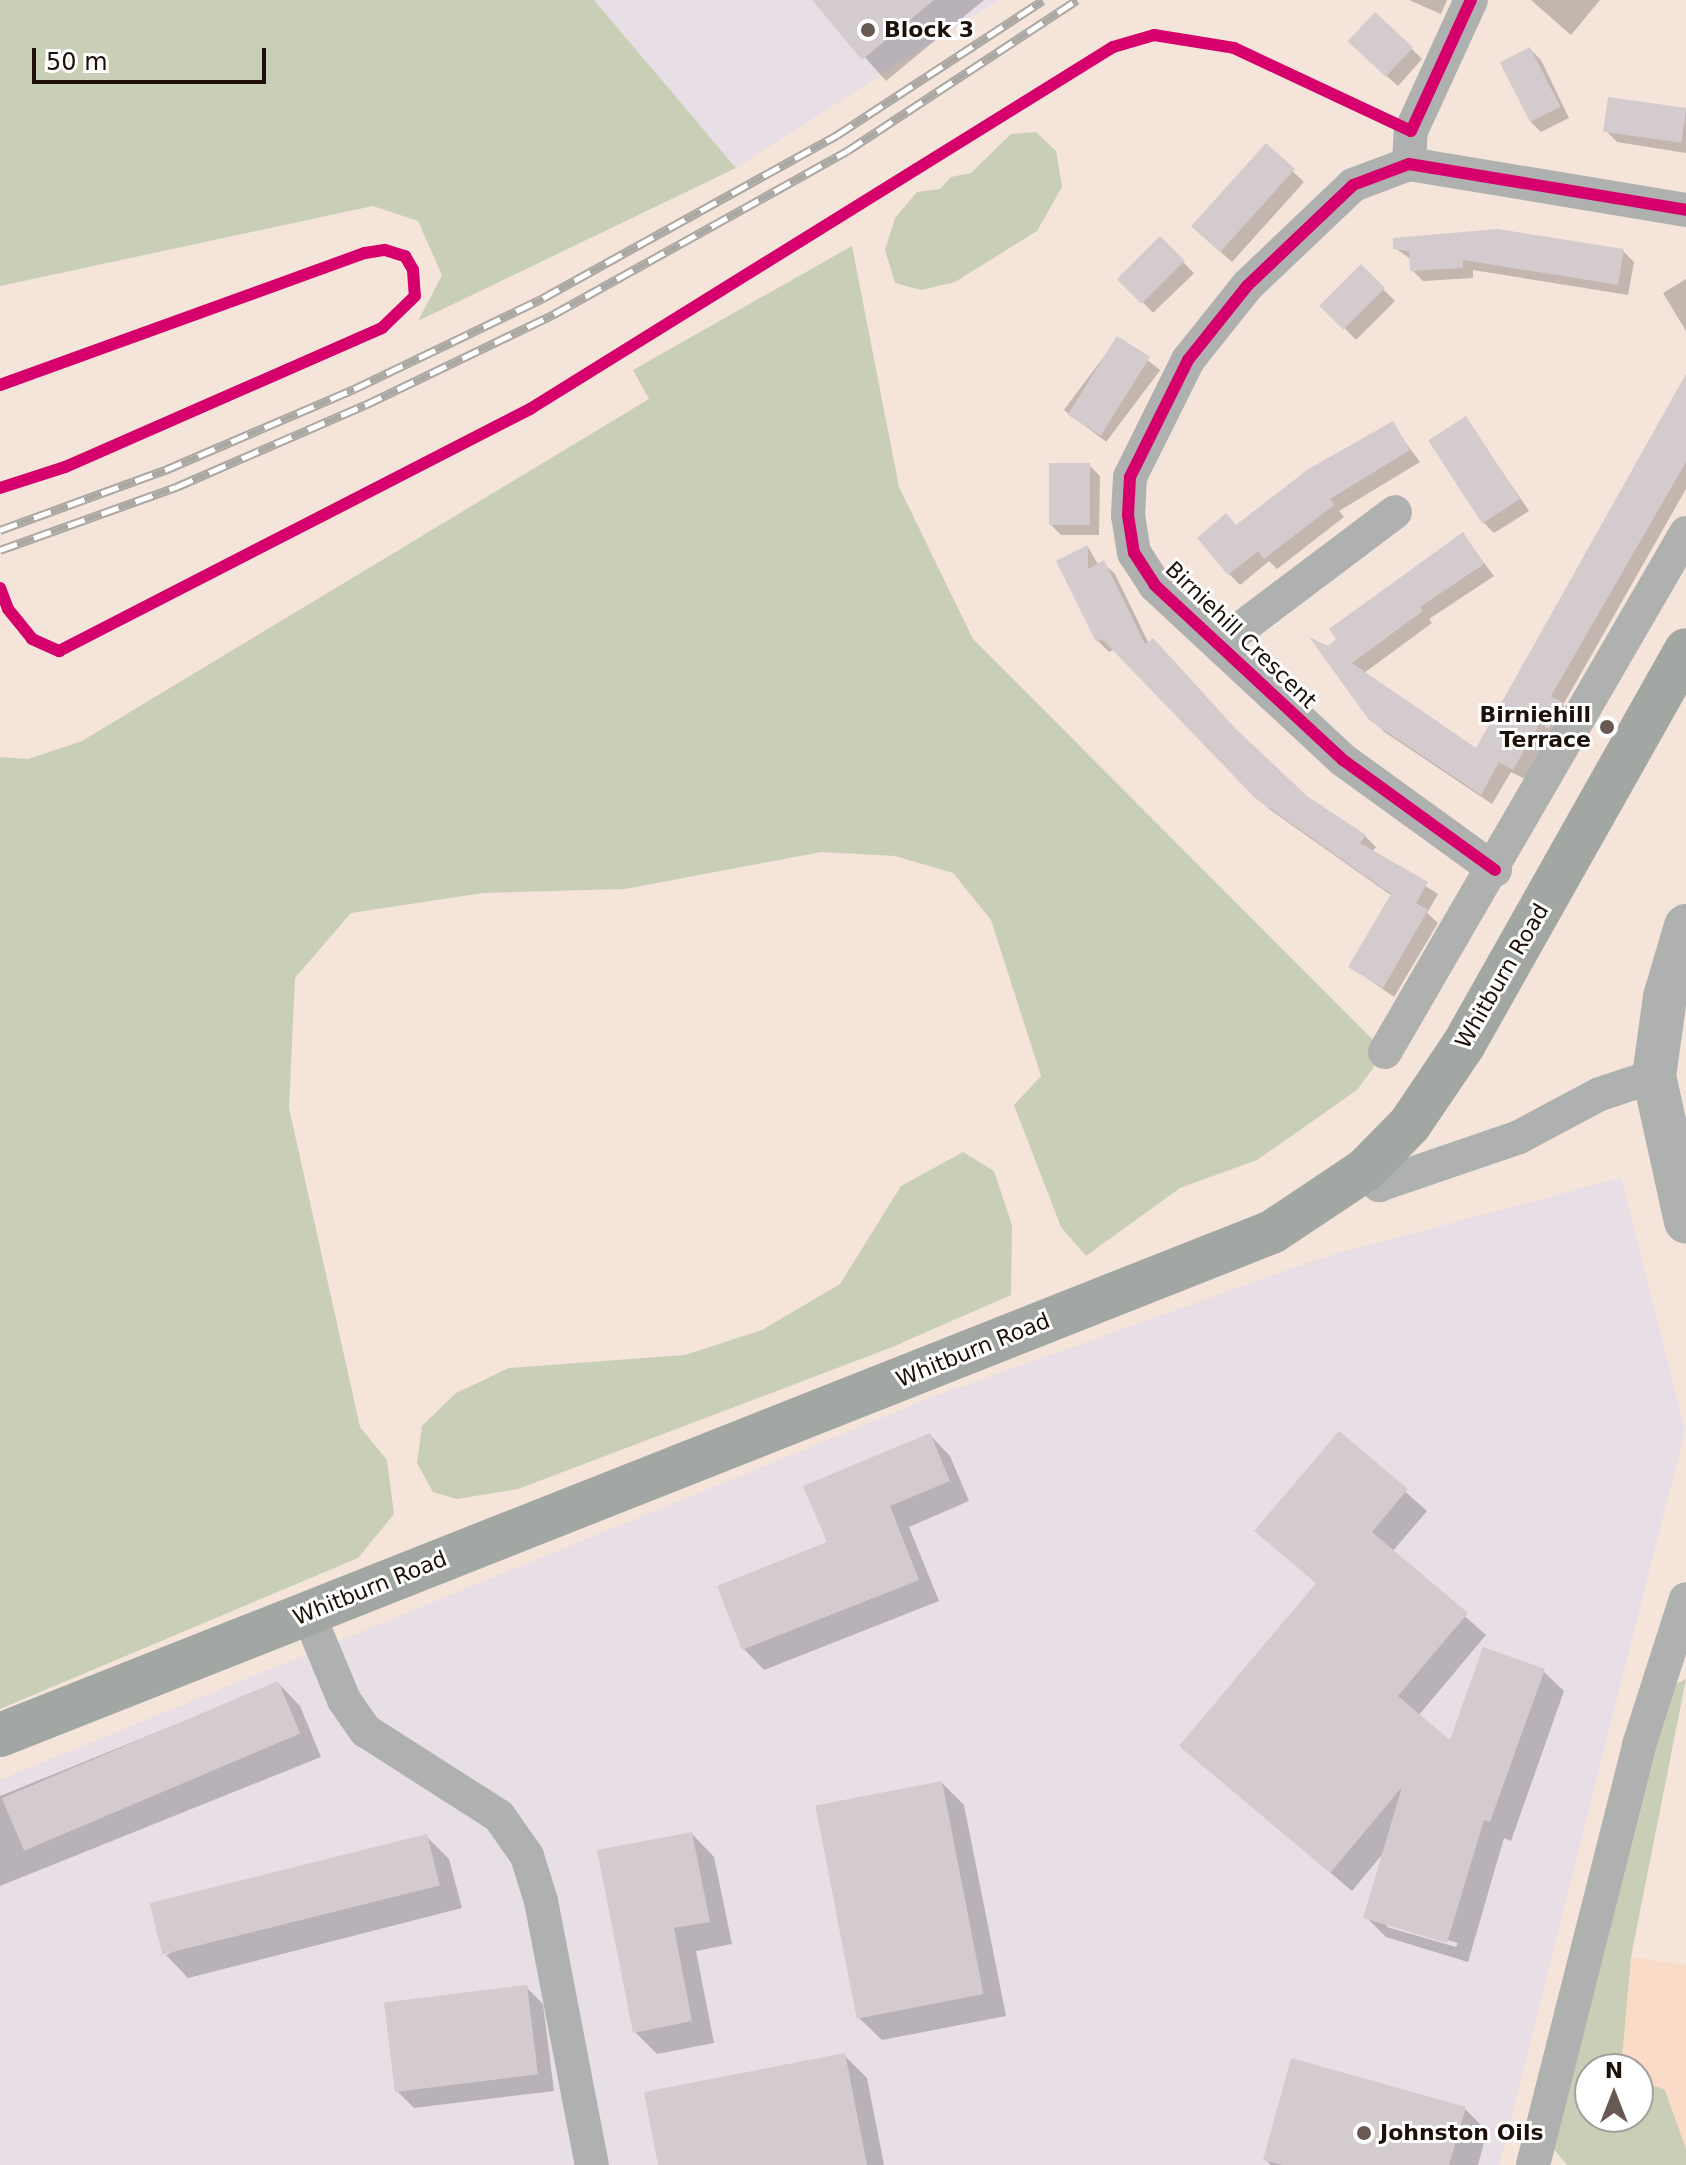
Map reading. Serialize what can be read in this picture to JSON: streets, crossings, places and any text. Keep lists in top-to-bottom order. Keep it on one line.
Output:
{"streets":{"main road":["Whitburn Road"],"street":["Birniehill Crescent"]},"places":["Block 3","Birniehill Terrace","Johnston Oils"],"scale_bar":"50 m","north":"top"}
